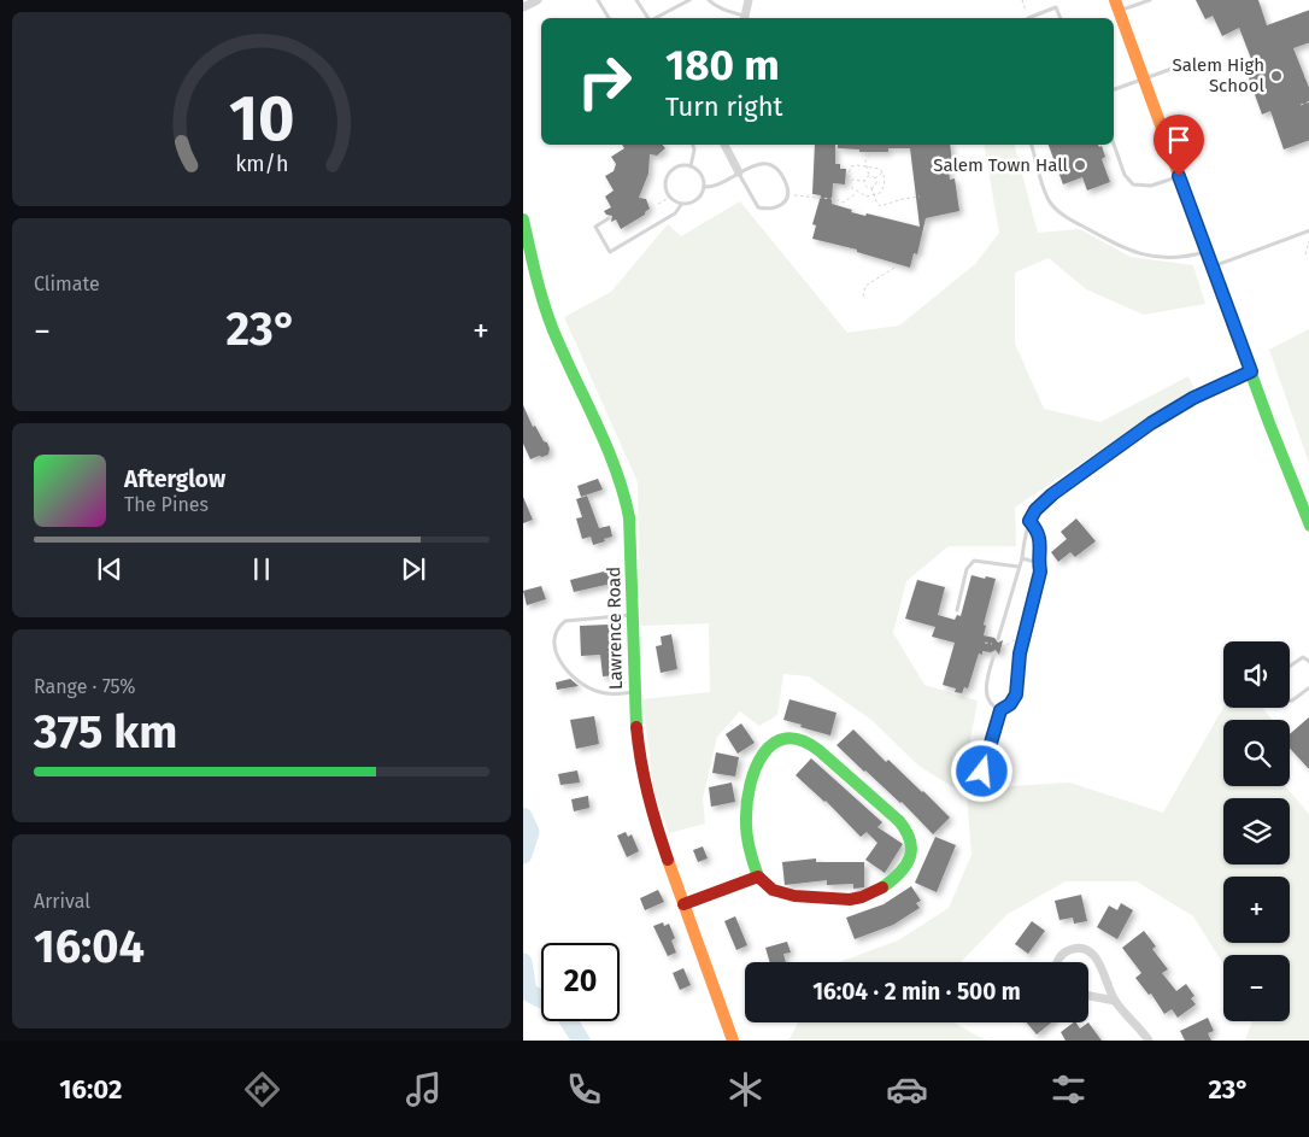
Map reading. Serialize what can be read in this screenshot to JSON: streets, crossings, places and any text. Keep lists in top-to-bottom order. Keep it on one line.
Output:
{"streets":{"street":["Lawrence Road"]},"places":["Salem High School","Salem Town Hall"],"page":{"turn":["180 m","Turn right"],"tile":["Climate",["Range · 75%","375 km"],["Arrival","16:04"]],"heat":["−","23°","+"],"song":["Afterglow","The Pines"],"map_buttons":["+","−"],"limit":"20","trip":"16:04 · 2 min · 500 m","tabs":["16:02","23°"],"gauge":["10","km/h"]}}
